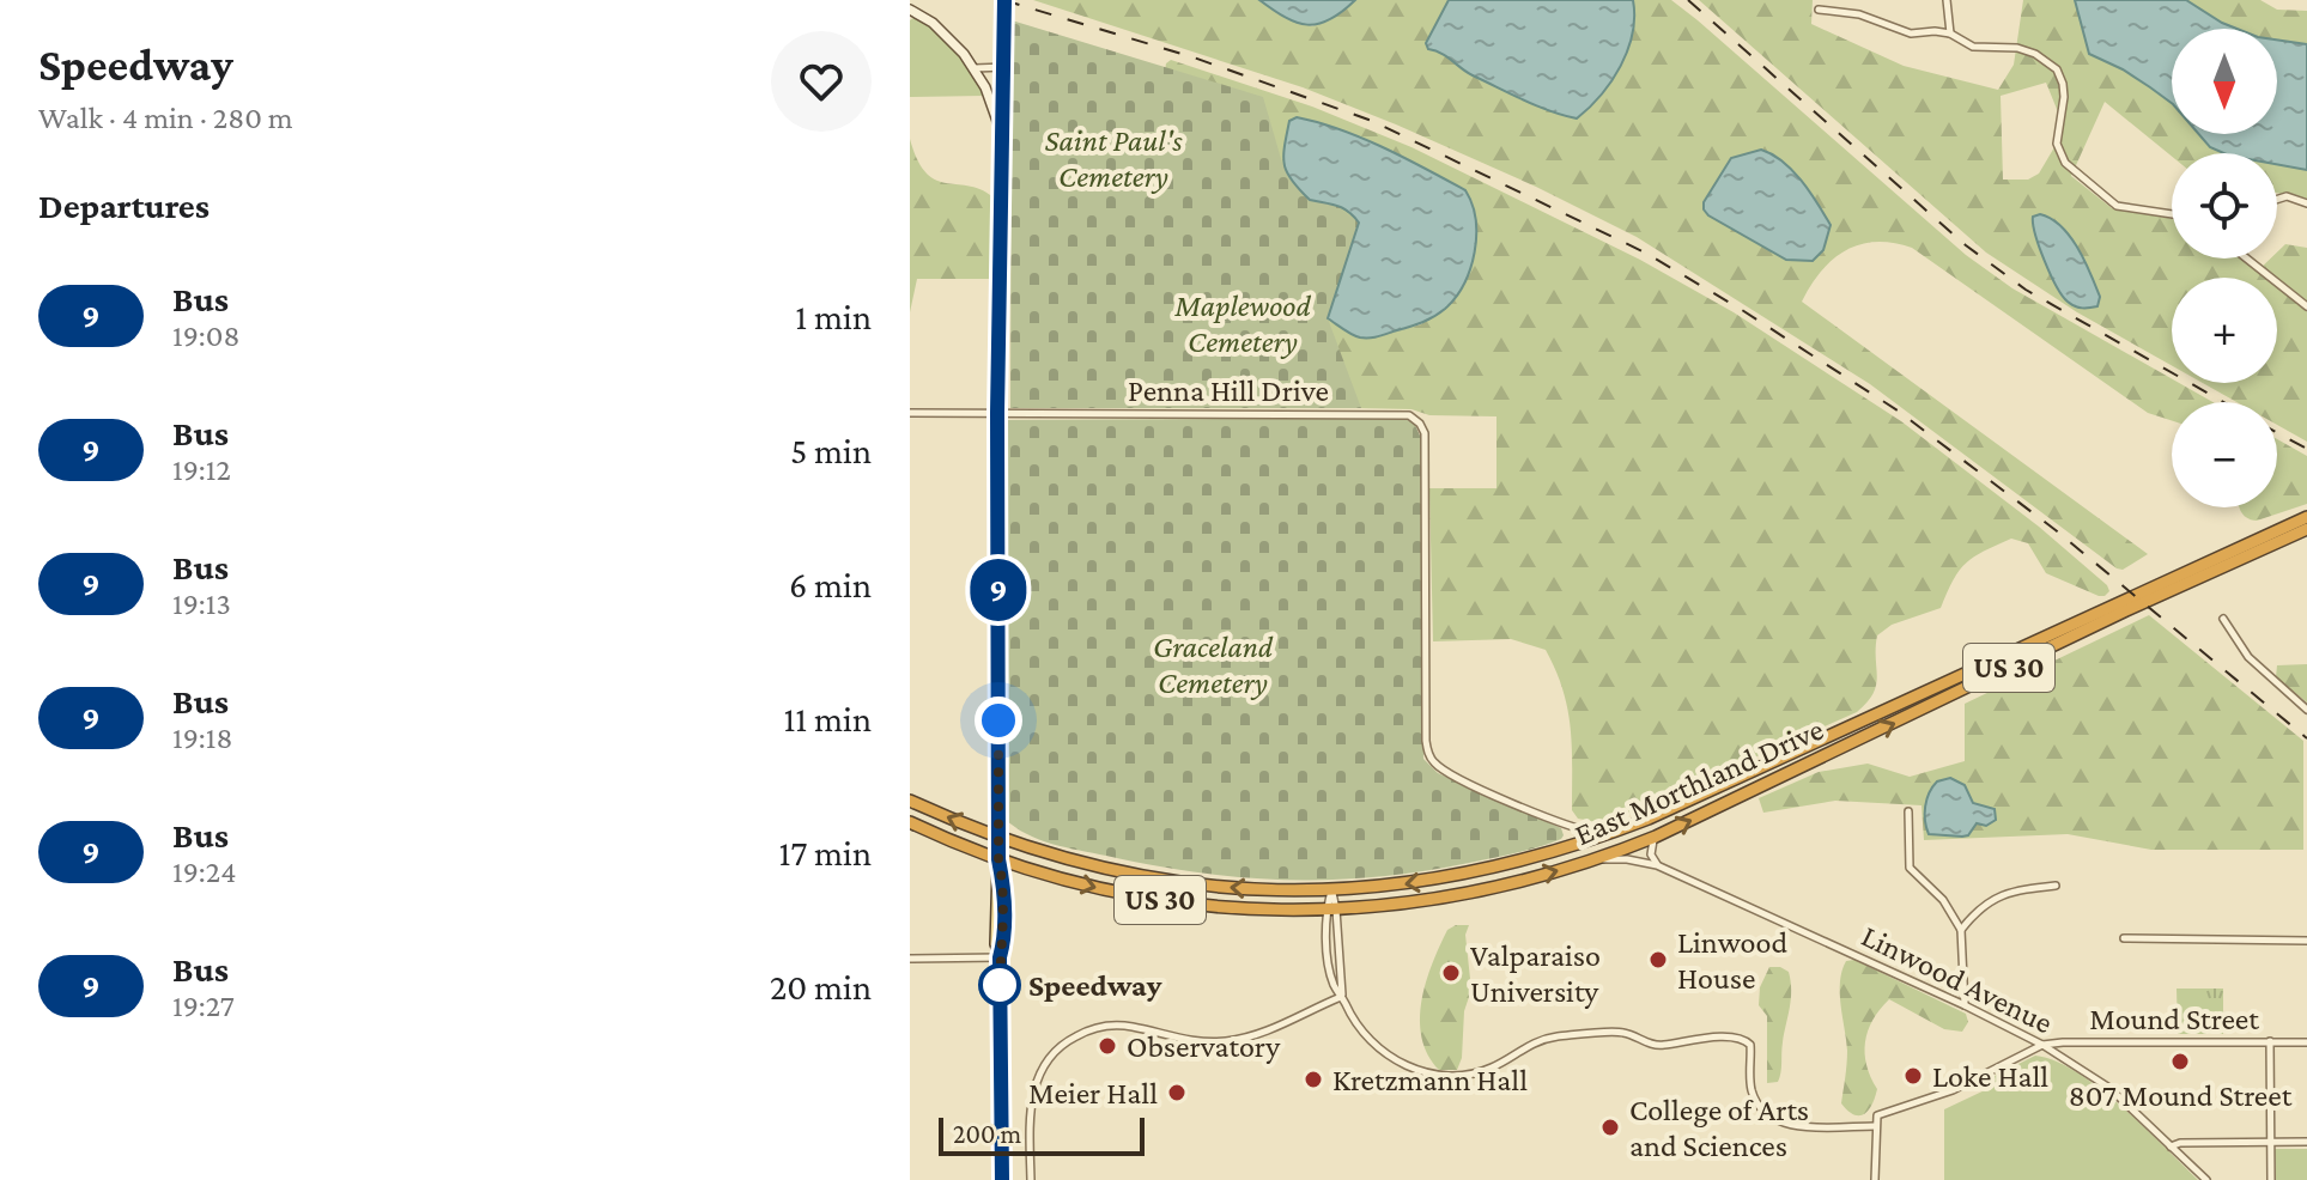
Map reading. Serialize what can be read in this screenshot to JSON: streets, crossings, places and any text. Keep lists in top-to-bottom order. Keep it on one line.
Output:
{"streets":{"highway":["US 30","East Morthland Drive"],"street":["Penna Hill Drive","Linwood Avenue","Mound Street"]},"crossings":[["East Morthland Drive","Linwood Avenue"],["Linwood Avenue","Mound Street"]],"parks":["Saint Paul's Cemetery","Maplewood Cemetery","Graceland Cemetery"],"places":["Linwood House","Valparaiso University","Speedway","Observatory","807 Mound Street","Loke Hall","Kretzmann Hall","Meier Hall","College of Arts and Sciences"],"lines":["bus line 9"],"scale_bar":"200 m","north":"bottom","page":{"heading":[["Speedway","Walk · 4 min · 280 m"],"Departures"],"on_map":"9","map_buttons":["+","−"],"list":[{"mark":"9","name":"Bus","note":"19:08","value":"1 min"},{"mark":"9","name":"Bus","note":"19:12","value":"5 min"},{"mark":"9","name":"Bus","note":"19:13","value":"6 min"},{"mark":"9","name":"Bus","note":"19:18","value":"11 min"},{"mark":"9","name":"Bus","note":"19:24","value":"17 min"},{"mark":"9","name":"Bus","note":"19:27","value":"20 min"}],"scale":"200 m"}}
